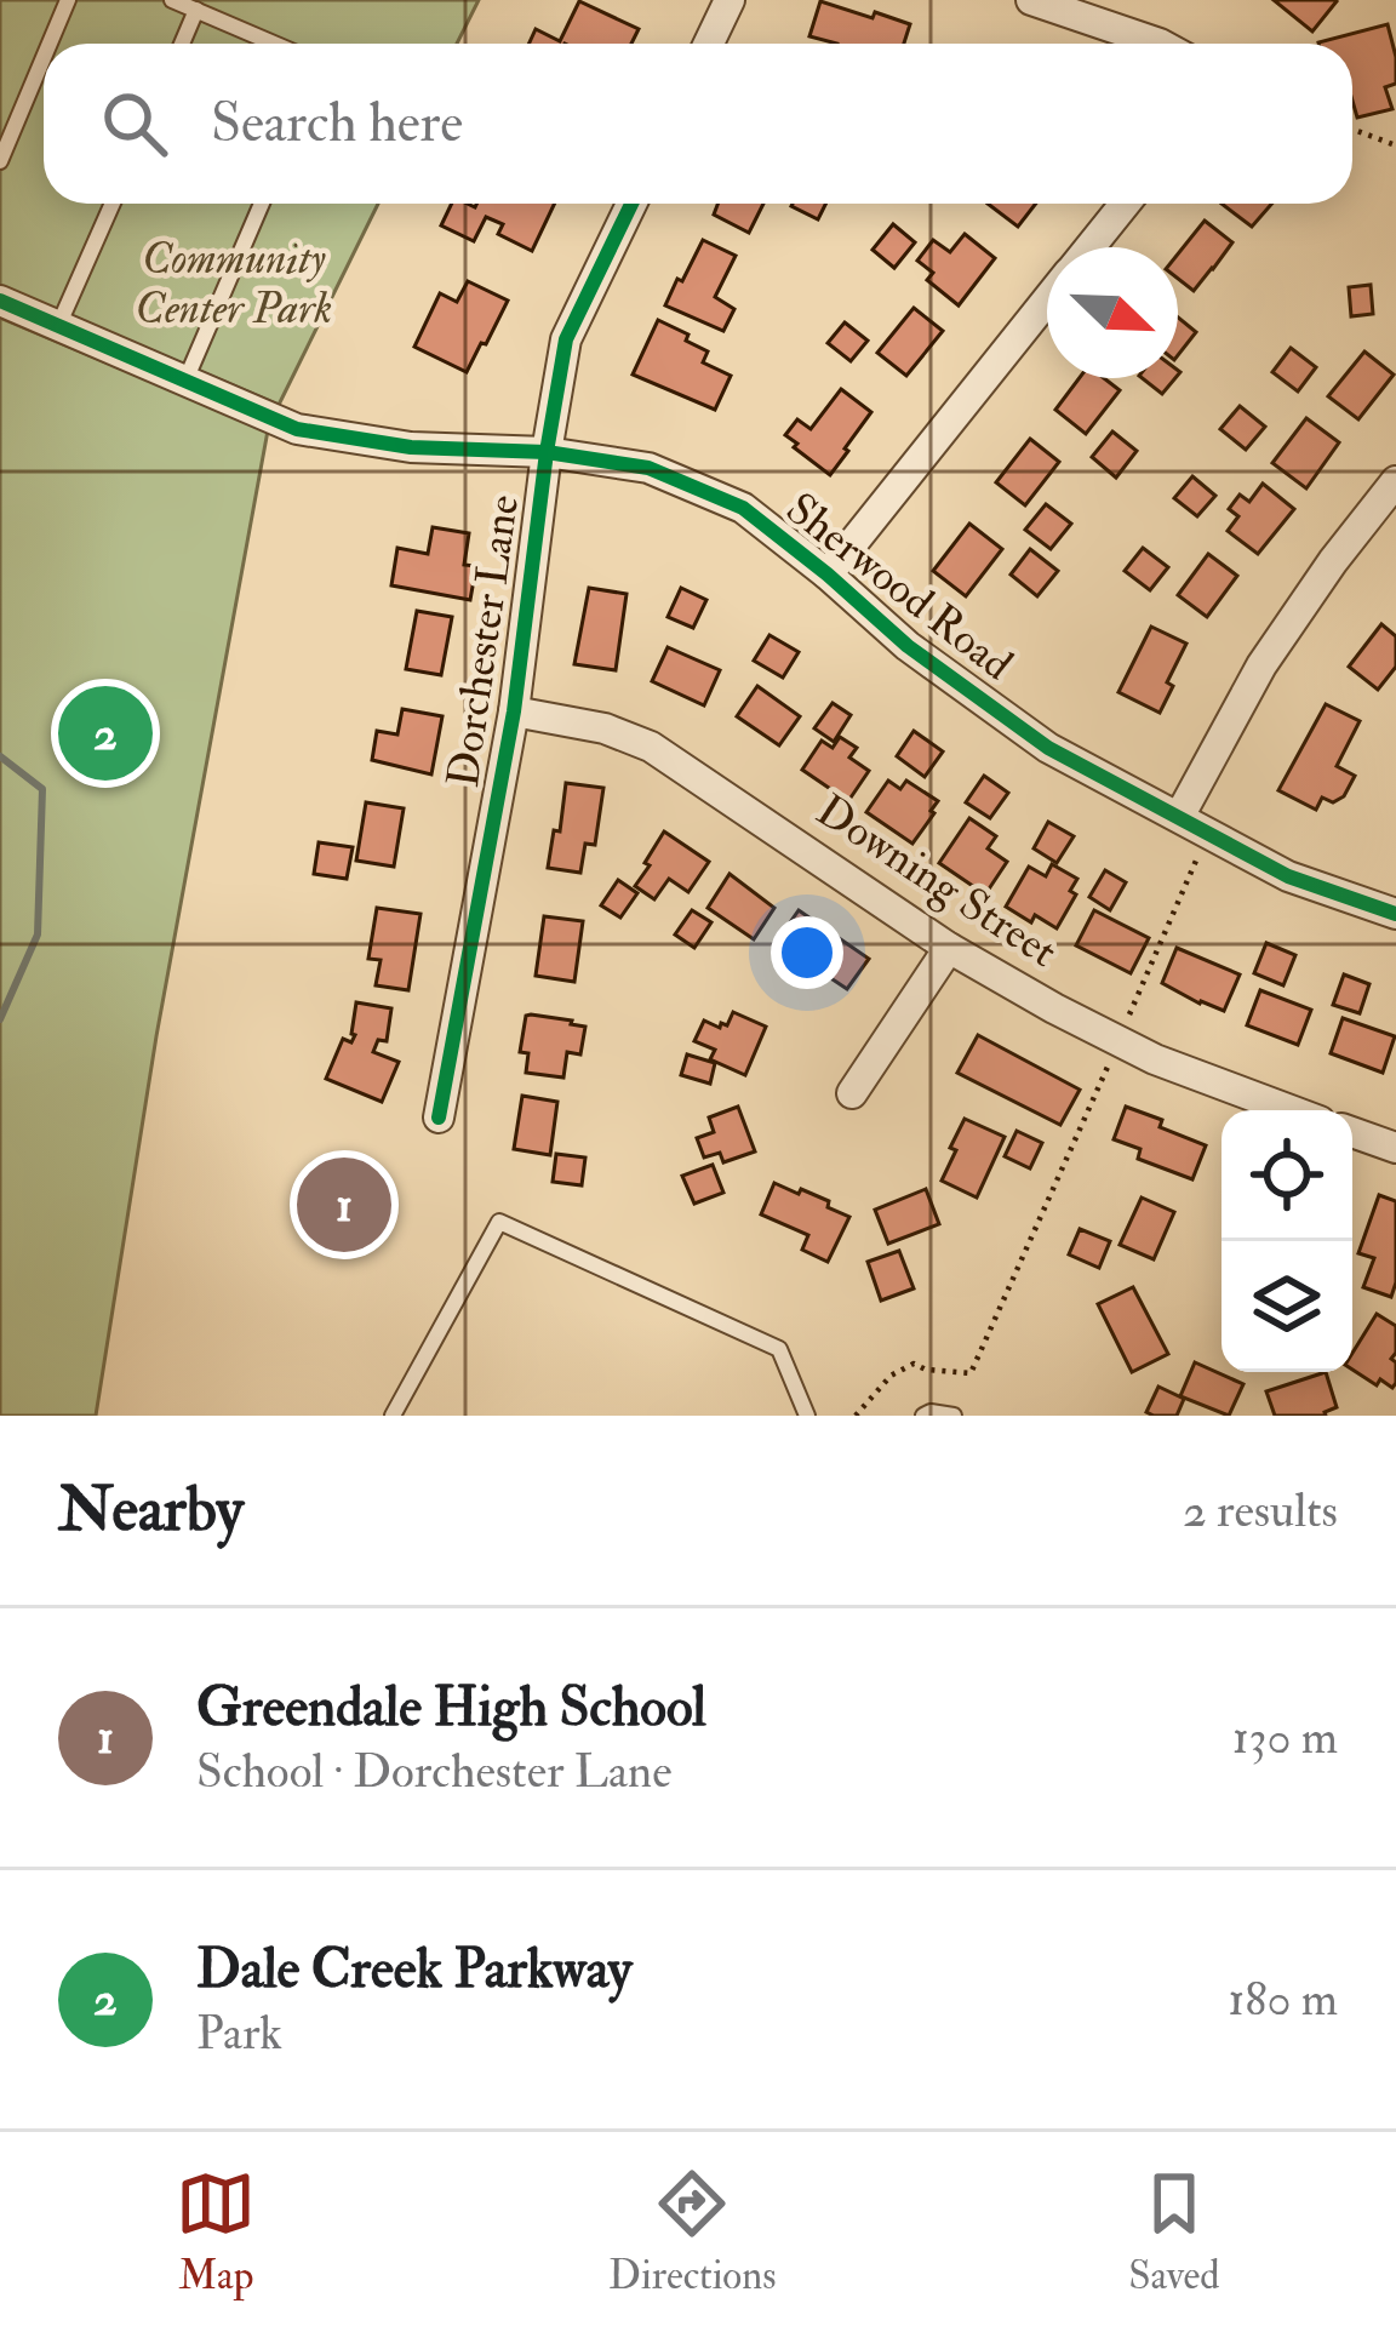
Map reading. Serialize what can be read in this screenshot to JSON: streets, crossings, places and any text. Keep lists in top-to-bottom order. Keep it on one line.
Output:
{"streets":{"street":["Sherwood Road","Dorchester Lane","Downing Street"]},"crossings":[["Sherwood Road","Dorchester Lane"],["Dorchester Lane","Downing Street"]],"parks":["Community Center Park"],"north":"bottom right","page":{"search":"Search here","pins":["2","1"],"heading":["Nearby","2 results"],"list":[{"mark":"1","name":"Greendale High School","note":"School · Dorchester Lane","value":"130 m"},{"mark":"2","name":"Dale Creek Parkway","note":"Park","value":"180 m"}],"nav":["Map","Directions","Saved"]}}
